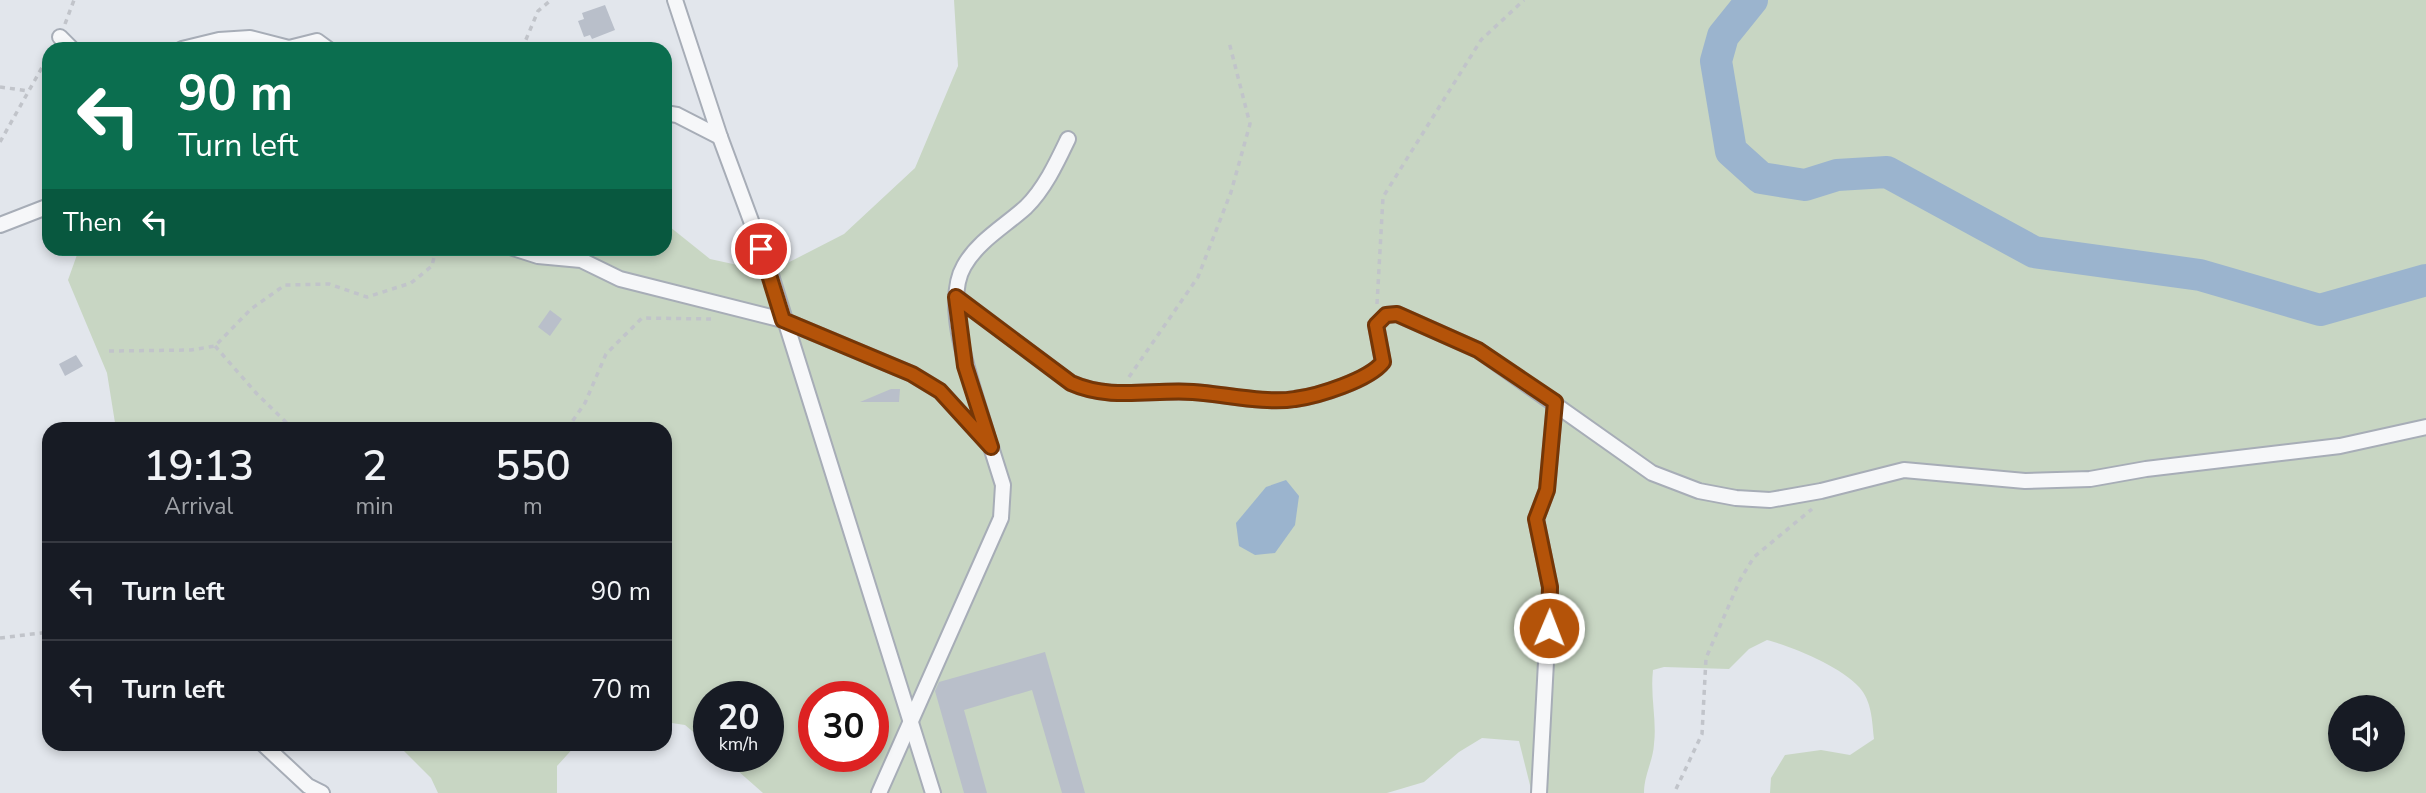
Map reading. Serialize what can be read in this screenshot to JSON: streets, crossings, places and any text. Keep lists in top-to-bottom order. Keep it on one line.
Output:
{"page":{"turn":["90 m","Turn left"],"then":"Then","eta":["19:13","Arrival","2","min","550","m"],"list":[{"name":"Turn left","value":"90 m"},{"name":"Turn left","value":"70 m"}],"speed":"20 km/h","limit":"30"}}
